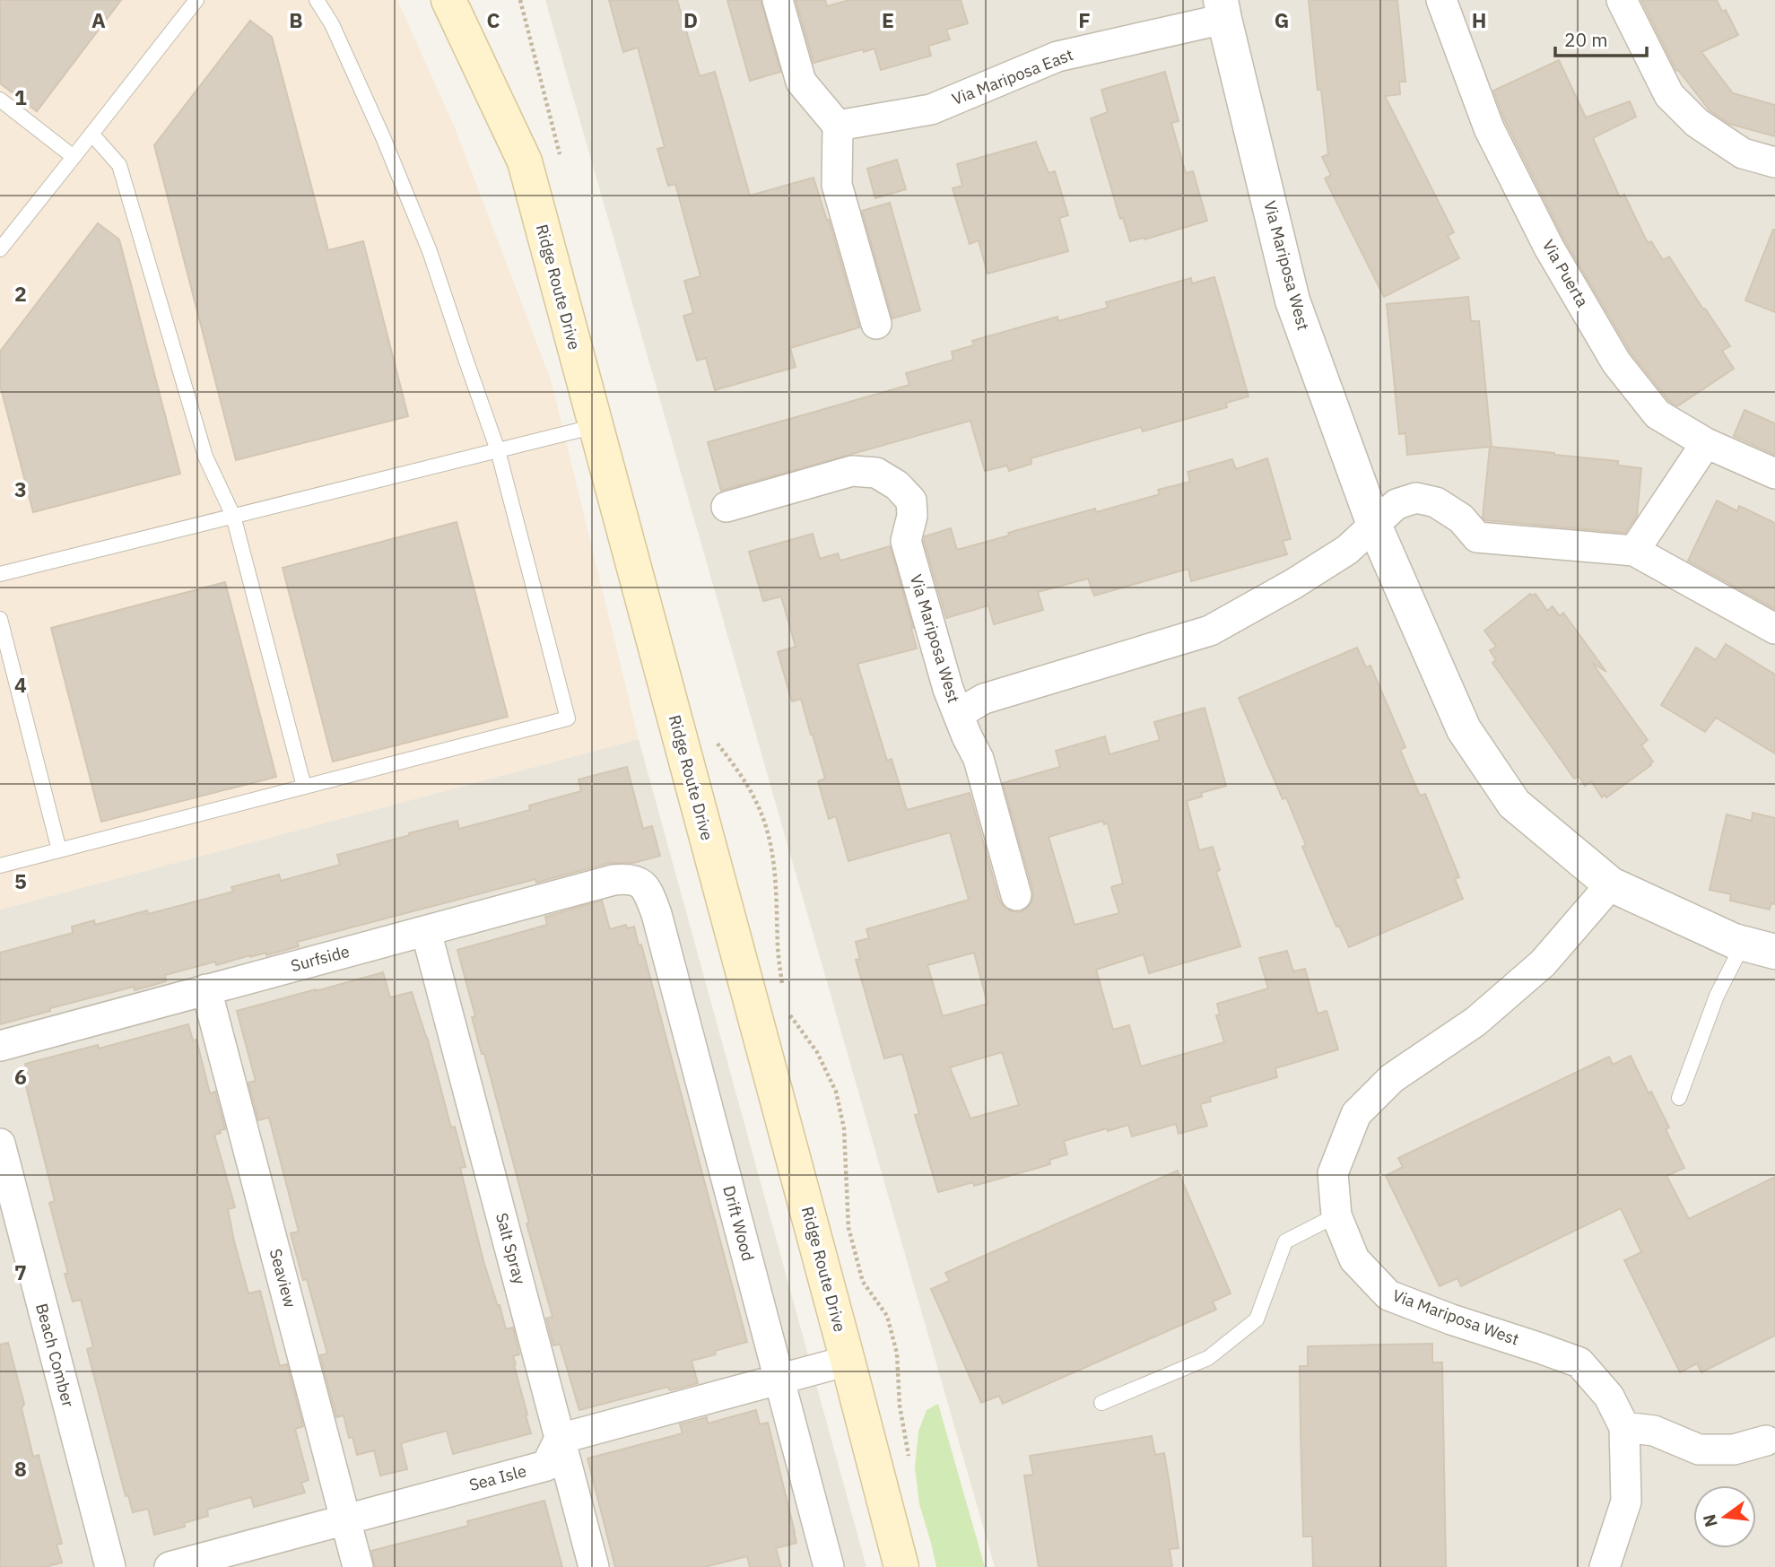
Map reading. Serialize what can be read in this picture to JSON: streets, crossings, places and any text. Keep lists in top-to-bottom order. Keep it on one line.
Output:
{"streets":{"main road":["Ridge Route Drive"],"street":["Via Mariposa East","Via Mariposa West","Via Puerta","Surfside","Drift Wood","Salt Spray","Seaview","Beach Comber","Sea Isle"]},"crossings":[["Via Mariposa East","Via Mariposa West"],["Surfside","Drift Wood"],["Surfside","Salt Spray"],["Surfside","Seaview"],["Salt Spray","Sea Isle"],["Seaview","Sea Isle"]],"scale_bar":"20 m","north":"left","grid":{"columns":["A","B","C","D","E","F","G","H"],"rows":["1","2","3","4","5","6","7","8"]}}
